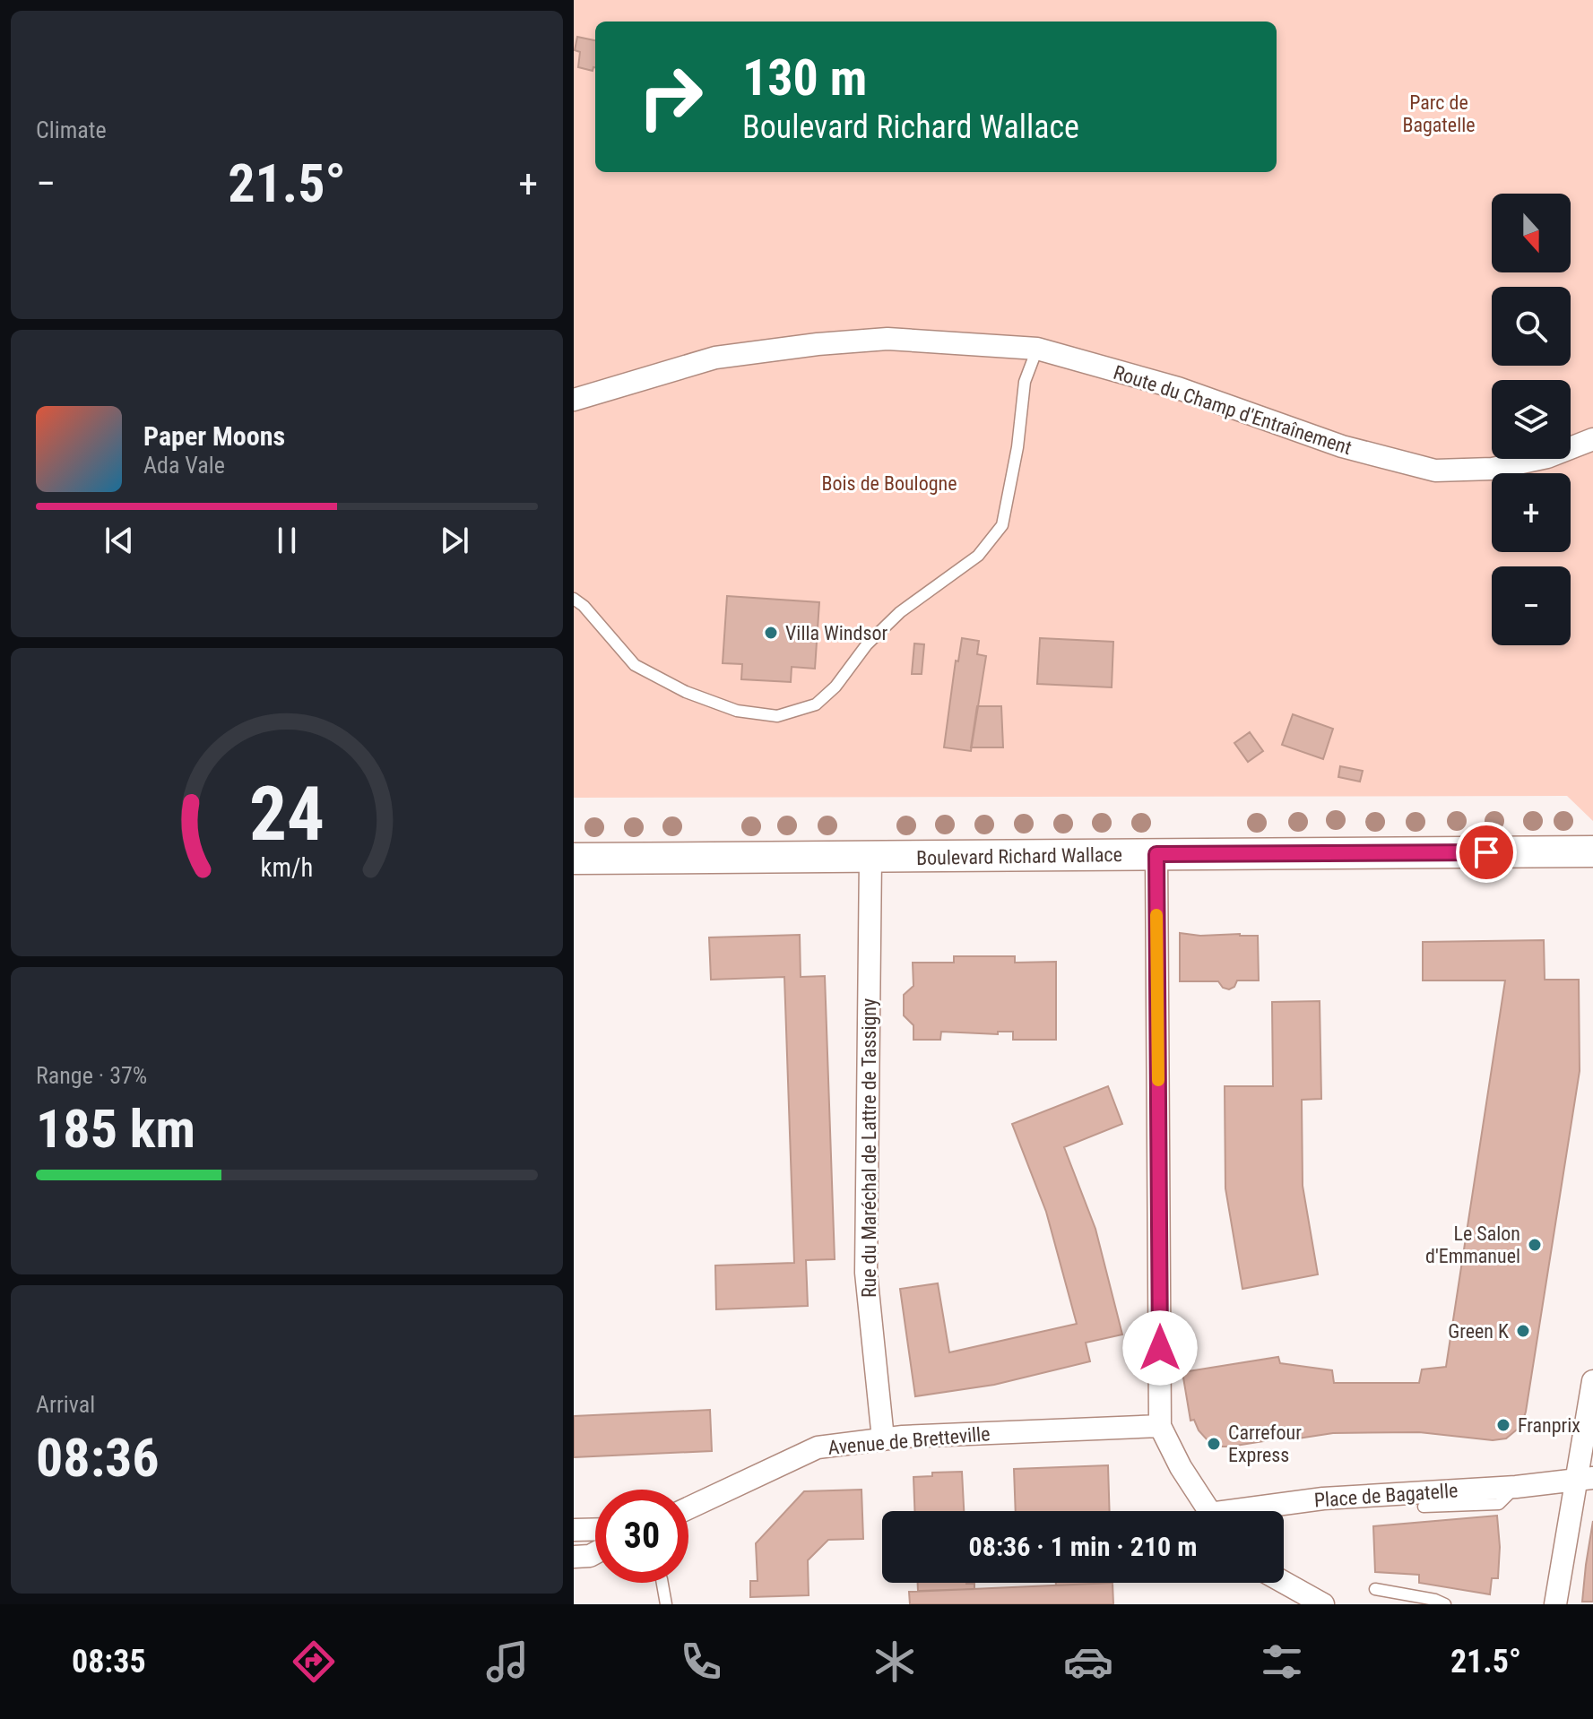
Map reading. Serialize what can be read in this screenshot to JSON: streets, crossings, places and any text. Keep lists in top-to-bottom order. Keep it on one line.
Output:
{"streets":{"main road":["Boulevard Richard Wallace"],"street":["Route du Champ d'Entraînement","Rue du Maréchal de Lattre de Tassigny","Avenue de Bretteville","Place de Bagatelle"]},"crossings":[["Boulevard Richard Wallace","Rue du Maréchal de Lattre de Tassigny"],["Rue du Maréchal de Lattre de Tassigny","Avenue de Bretteville"]],"parks":["Parc de Bagatelle","Bois de Boulogne"],"places":["Villa Windsor","Le Salon d'Emmanuel","Green K","Franprix","Carrefour Express"],"north":"bottom","page":{"tile":["Climate",["Range · 37%","185 km"],["Arrival","08:36"]],"turn":["130 m","Boulevard Richard Wallace"],"heat":["−","21.5°","+"],"map_buttons":["+","−"],"song":["Paper Moons","Ada Vale"],"limit":"30","trip":"08:36 · 1 min · 210 m","tabs":["08:35","21.5°"],"gauge":["24","km/h"]}}
